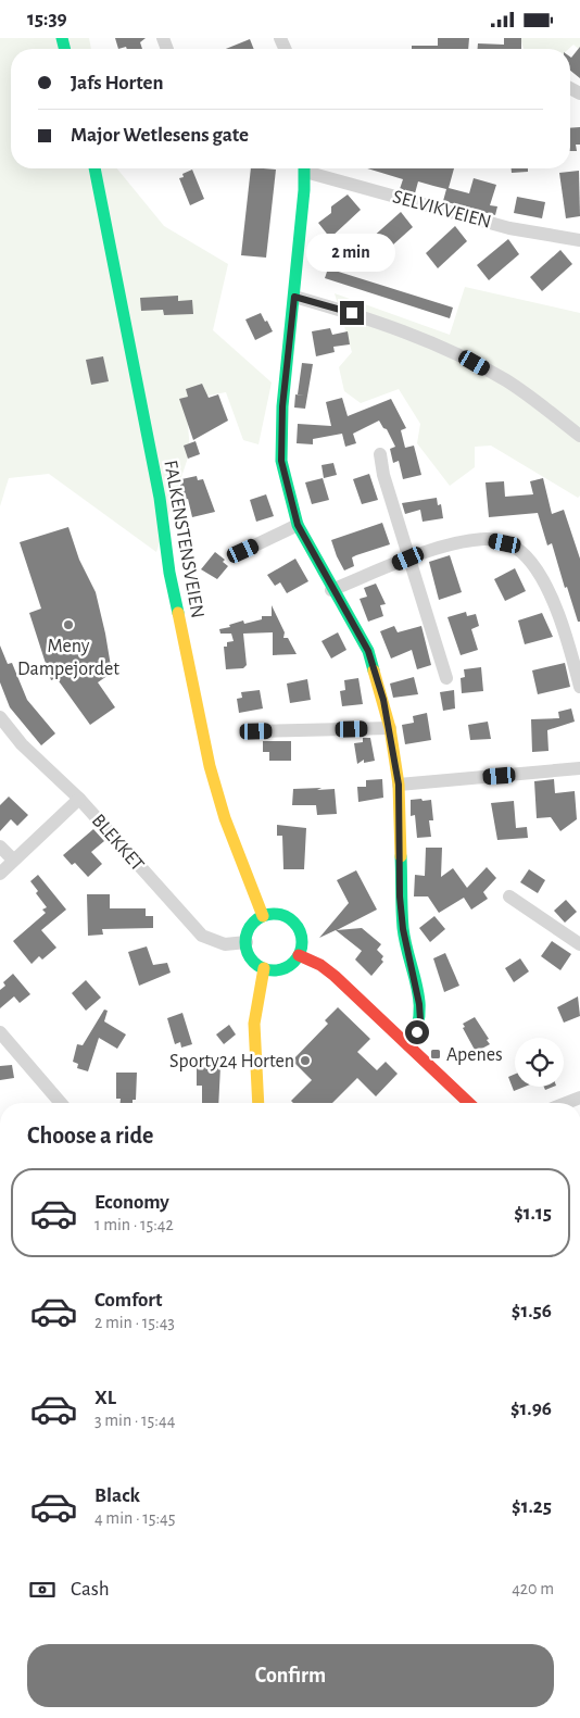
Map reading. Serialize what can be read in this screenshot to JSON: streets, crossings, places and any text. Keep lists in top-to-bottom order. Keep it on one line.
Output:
{"streets":{"main road":["FALKENSTENSVEIEN"],"street":["SELVIKVEIEN","BLEKKET"]},"crossings":[["FALKENSTENSVEIEN","BLEKKET"]],"places":{"other":["Meny Dampejordet","Sporty24 Horten"],"transit":["Apenes"]},"page":{"status":"15:39","banner":["Jafs Horten","Major Wetlesens gate"],"bubble":"2 min","heading":"Choose a ride","list":[{"name":"Economy","note":"1 min · 15:42","value":"$1.15"},{"name":"Comfort","note":"2 min · 15:43","value":"$1.56"},{"name":"XL","note":"3 min · 15:44","value":"$1.96"},{"name":"Black","note":"4 min · 15:45","value":"$1.25"}],"pay":["Cash","420 m"],"buttons":"Confirm"}}
